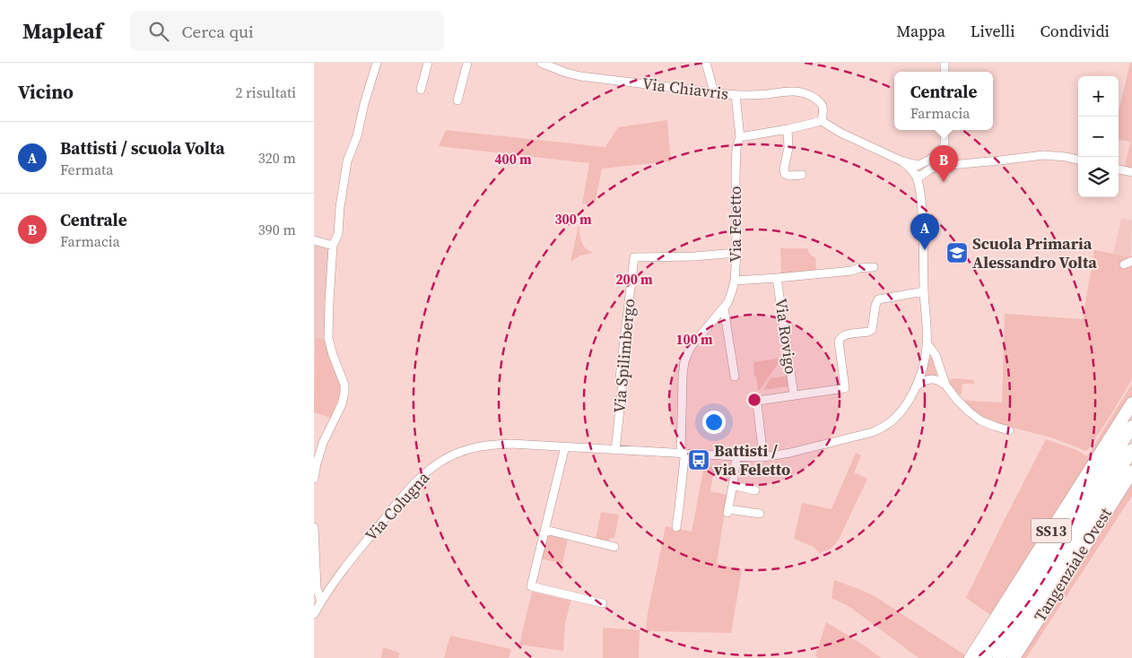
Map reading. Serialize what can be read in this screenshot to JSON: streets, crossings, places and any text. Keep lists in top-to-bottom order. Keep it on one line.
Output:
{"streets":{"highway":["SS13","Tangenziale Ovest"],"street":["Via Chiavris","Via Feletto","Via Rovigo","Via Spilimbergo","Via Colugna"]},"crossings":[["Via Chiavris","Via Feletto"],["Via Feletto","Via Rovigo"],["Via Feletto","Via Spilimbergo"],["Via Feletto","Via Colugna"],["Via Spilimbergo","Via Colugna"]],"places":{"school or university":["Scuola Primaria Alessandro Volta"],"bus stop":["Battisti / via Feletto"]},"page":{"header":"Mapleaf","search":"Cerca qui","nav":["Mappa","Livelli","Condividi"],"heading":["Vicino","2 risultati"],"popup":["Centrale","Farmacia"],"map_buttons":["+","−"],"list":[{"mark":"A","name":"Battisti / scuola Volta","note":"Fermata","value":"320 m"},{"mark":"B","name":"Centrale","note":"Farmacia","value":"390 m"}],"pins":["B","A"]},"rings":["400 m","300 m","200 m","100 m"]}
